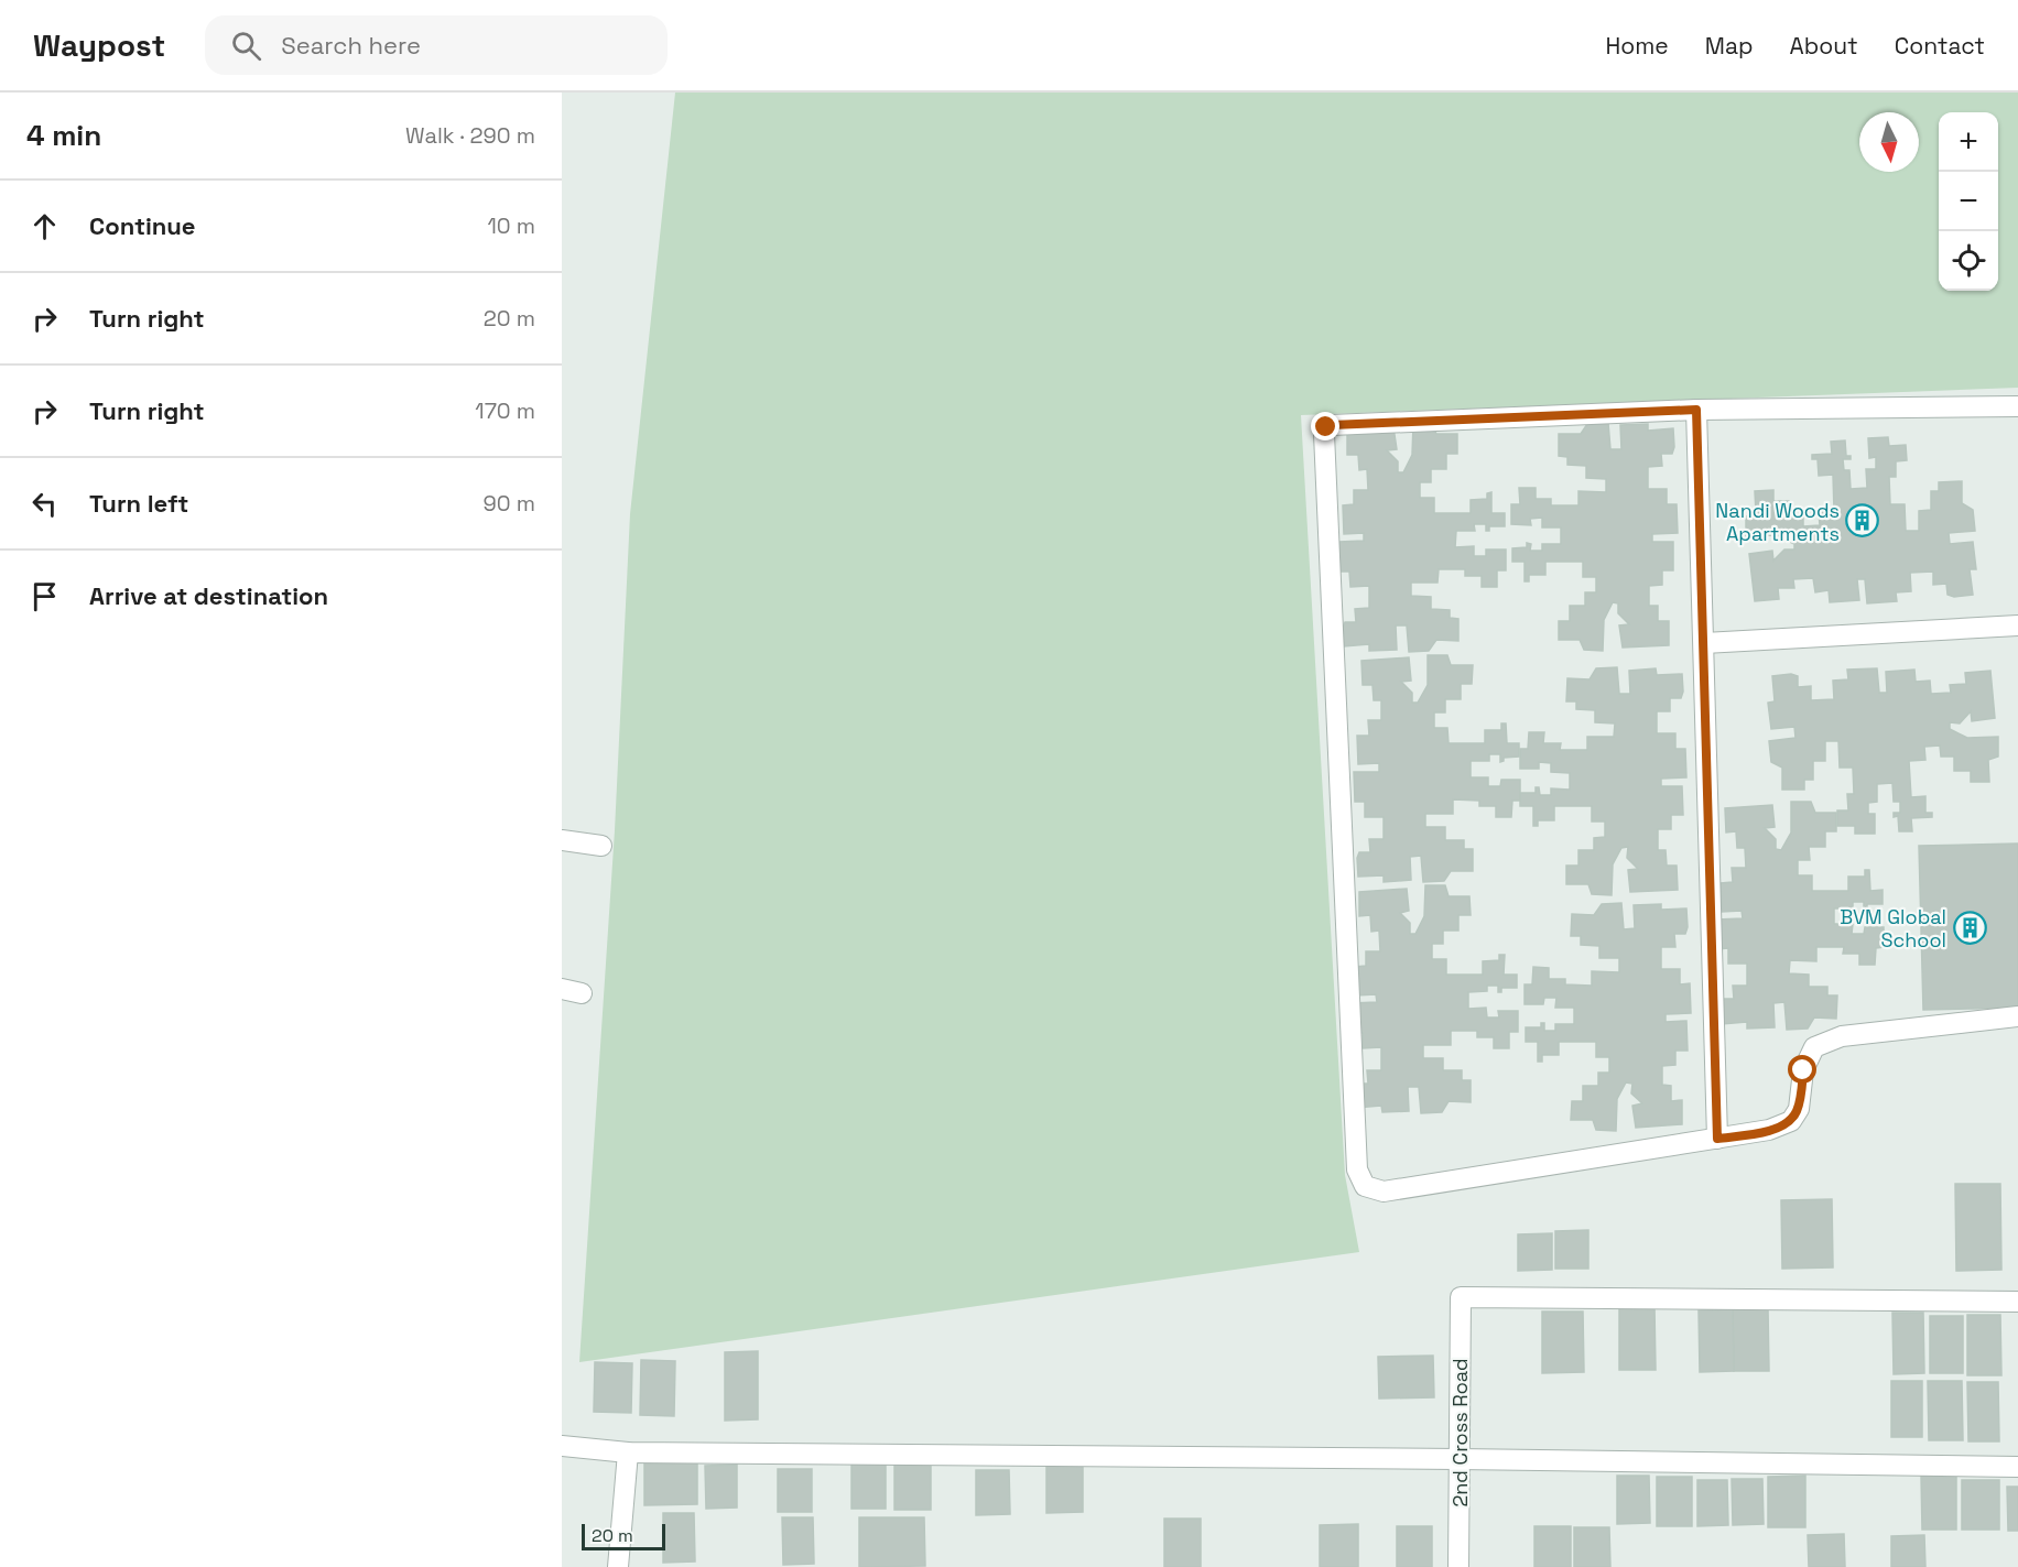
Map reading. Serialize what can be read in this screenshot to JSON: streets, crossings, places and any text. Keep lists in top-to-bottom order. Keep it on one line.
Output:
{"streets":{"street":["2nd Cross Road"]},"places":{"building":["Nandi Woods Apartments","BVM Global School"]},"scale_bar":"20 m","north":"bottom","page":{"header":"Waypost","search":"Search here","nav":["Home","Map","About","Contact"],"heading":["4 min","Walk · 290 m"],"map_buttons":["+","−"],"list":[["Continue","10 m"],["Turn right","20 m"],["Turn right","170 m"],["Turn left","90 m"],"Arrive at destination"],"scale":"20 m"}}
